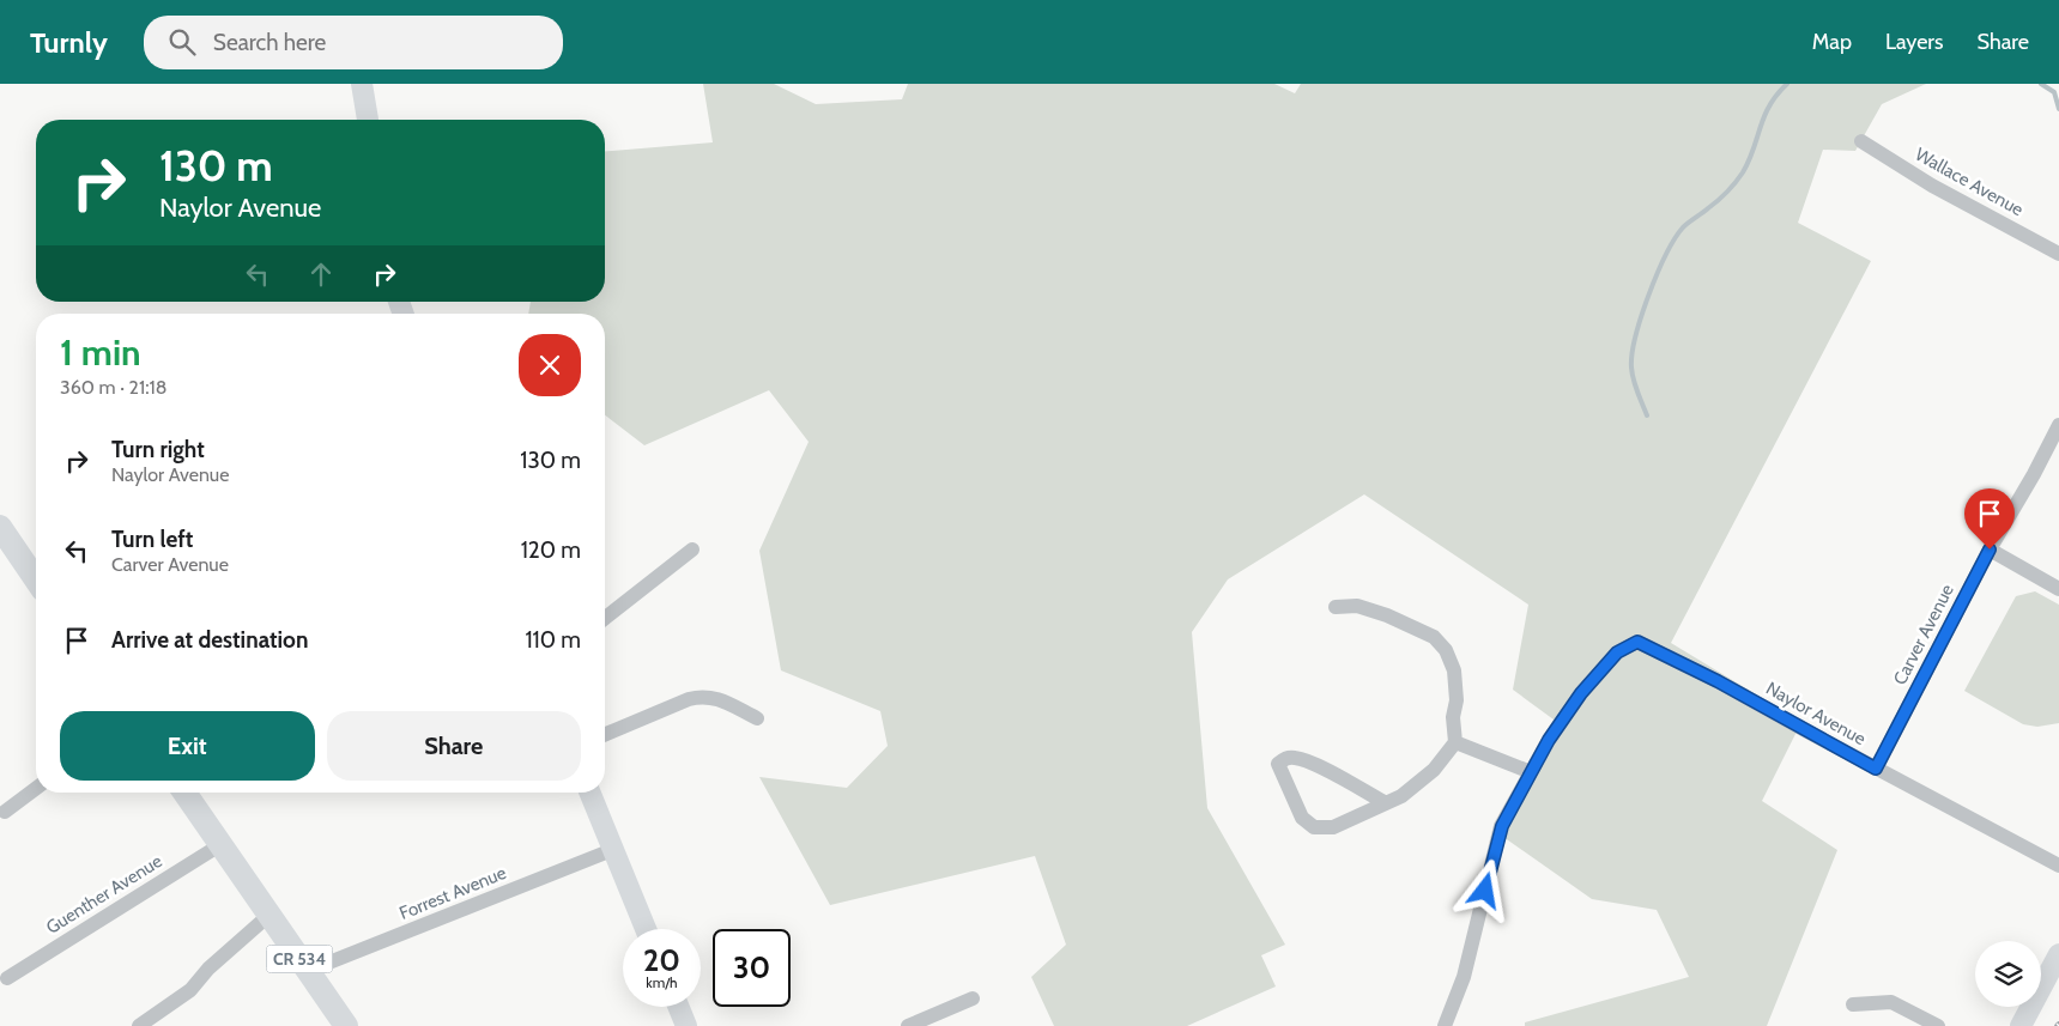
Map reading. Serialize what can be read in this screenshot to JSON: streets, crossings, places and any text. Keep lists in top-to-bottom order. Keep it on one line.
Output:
{"streets":{"main road":["CR 534"],"street":["Wallace Avenue","Carver Avenue","Naylor Avenue","Forrest Avenue","Guenther Avenue"]},"crossings":[["Carver Avenue","Naylor Avenue"],["Forrest Avenue","CR 534"],["Guenther Avenue","CR 534"]],"page":{"header":"Turnly","search":"Search here","nav":["Map","Layers","Share"],"turn":["130 m","Naylor Avenue"],"heading":["1 min","360 m · 21:18"],"list":[{"name":"Turn right","note":"Naylor Avenue","value":"130 m"},{"name":"Turn left","note":"Carver Avenue","value":"120 m"},{"name":"Arrive at destination","value":"110 m"}],"buttons":["Exit","Share"],"speed":"20 km/h","limit":"30"}}
